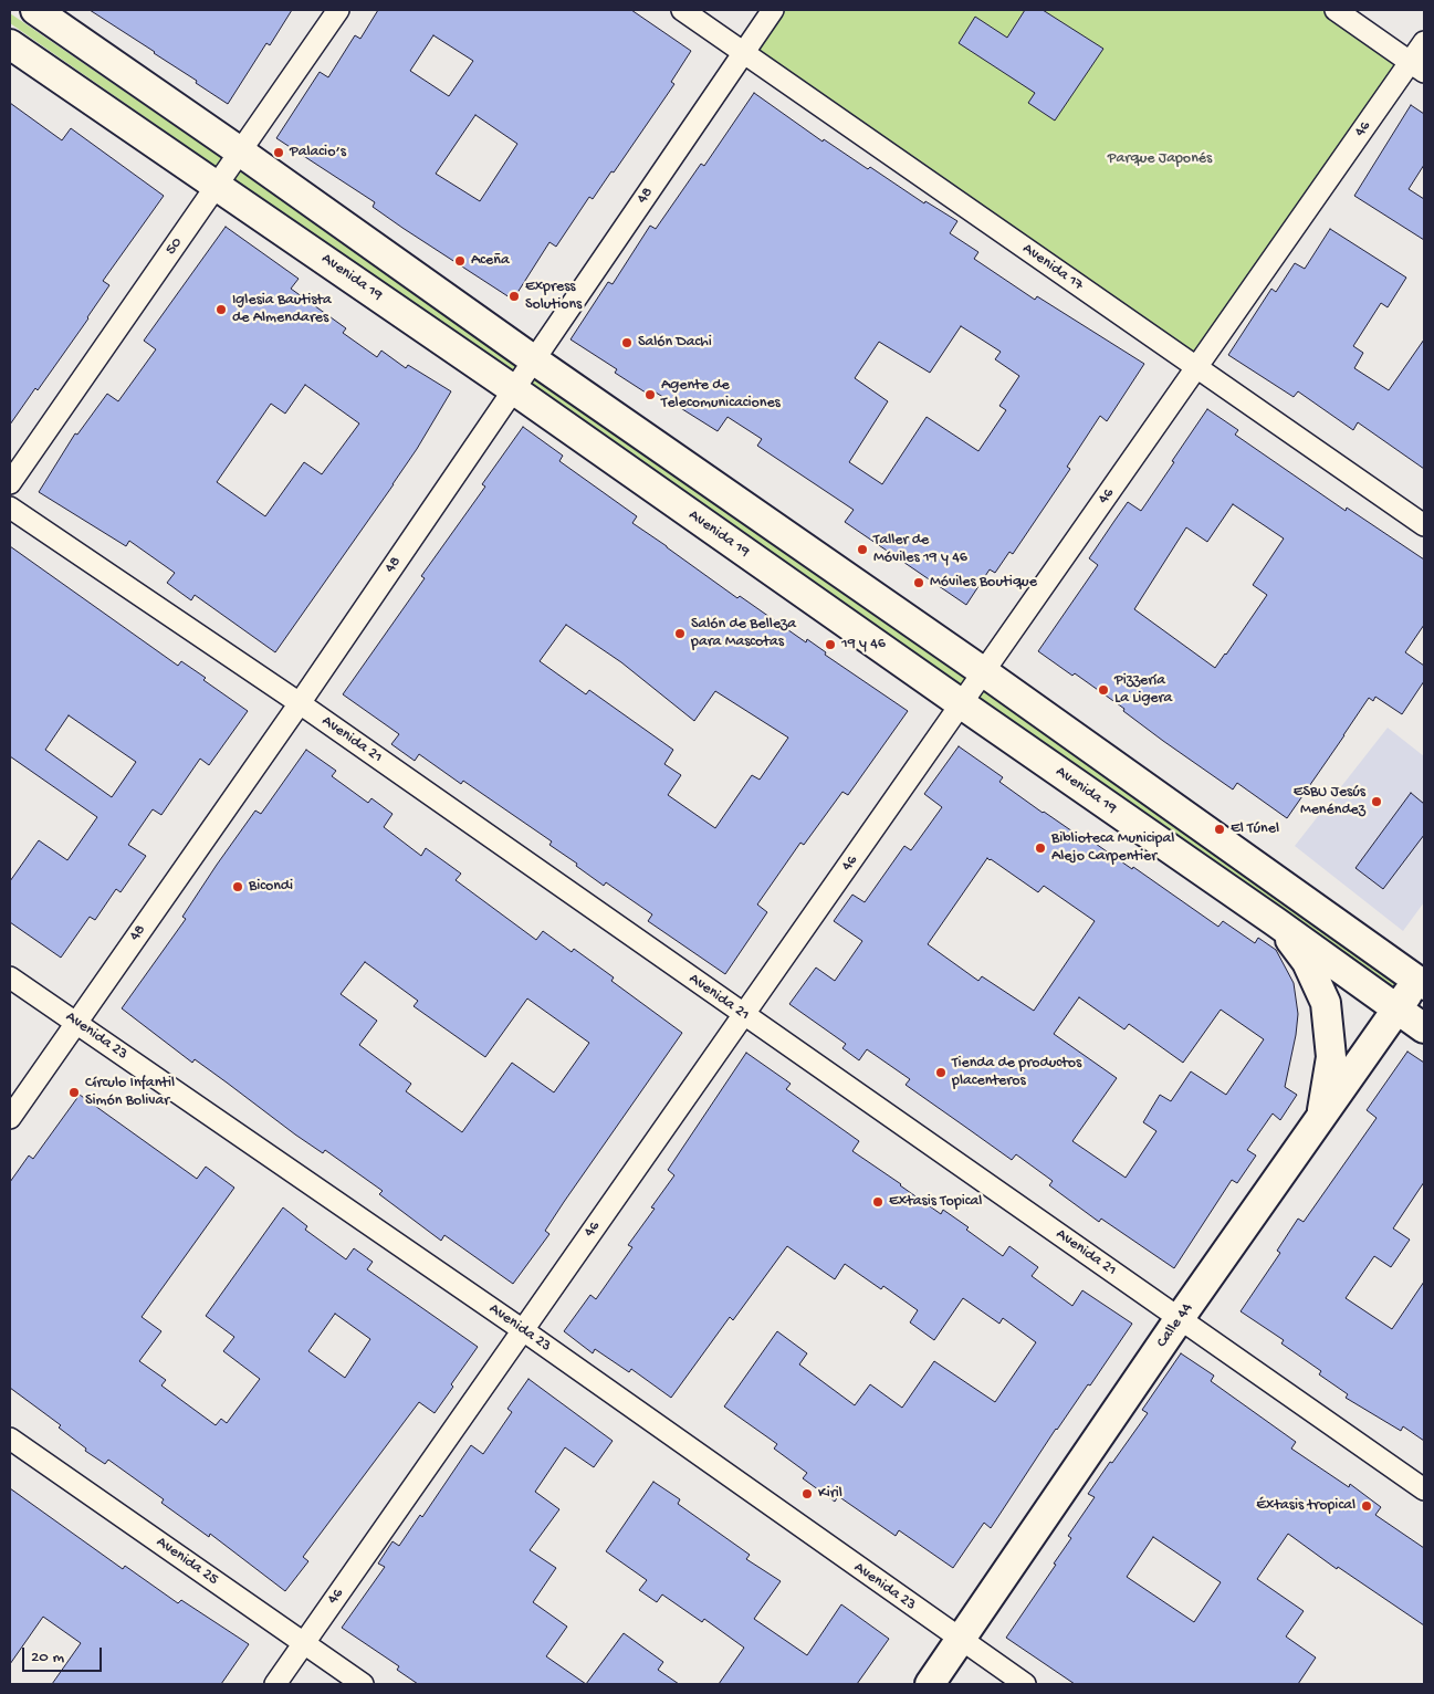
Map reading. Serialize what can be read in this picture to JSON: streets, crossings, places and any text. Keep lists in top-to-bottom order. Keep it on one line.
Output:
{"streets":{"main road":["Avenida 19","Calle 44"],"street":["46","48","50","Avenida 17","Avenida 21","Avenida 23","Avenida 25"]},"crossings":[["46","Avenida 17"],["46","Avenida 19"],["46","Avenida 21"],["46","Avenida 23"],["46","Avenida 25"],["48","Avenida 17"],["48","Avenida 19"],["48","Avenida 21"],["48","Avenida 23"],["50","Avenida 19"],["Avenida 19","Calle 44"],["Avenida 21","Calle 44"],["Avenida 23","Calle 44"]],"parks":["Parque Japonés"],"places":["Palacio’s","Aceña","Express Solutions","Iglesia Bautista de Almendares","Salón Dachi","Agente de Telecomunicaciones","Taller de Móviles 19 y 46","Móviles Boutique","Salón de Belleza para Mascotas","19 y 46","Pizzería La Ligera","ESBU Jesús Menéndez","El Túnel","Biblioteca Municipal Alejo Carpentier","Bicondi","Tienda de productos placenteros","Círculo Infantil Simón Bolivar","Extasis Topical","Kiril","Éxtasis tropical"],"scale_bar":"20 m"}
